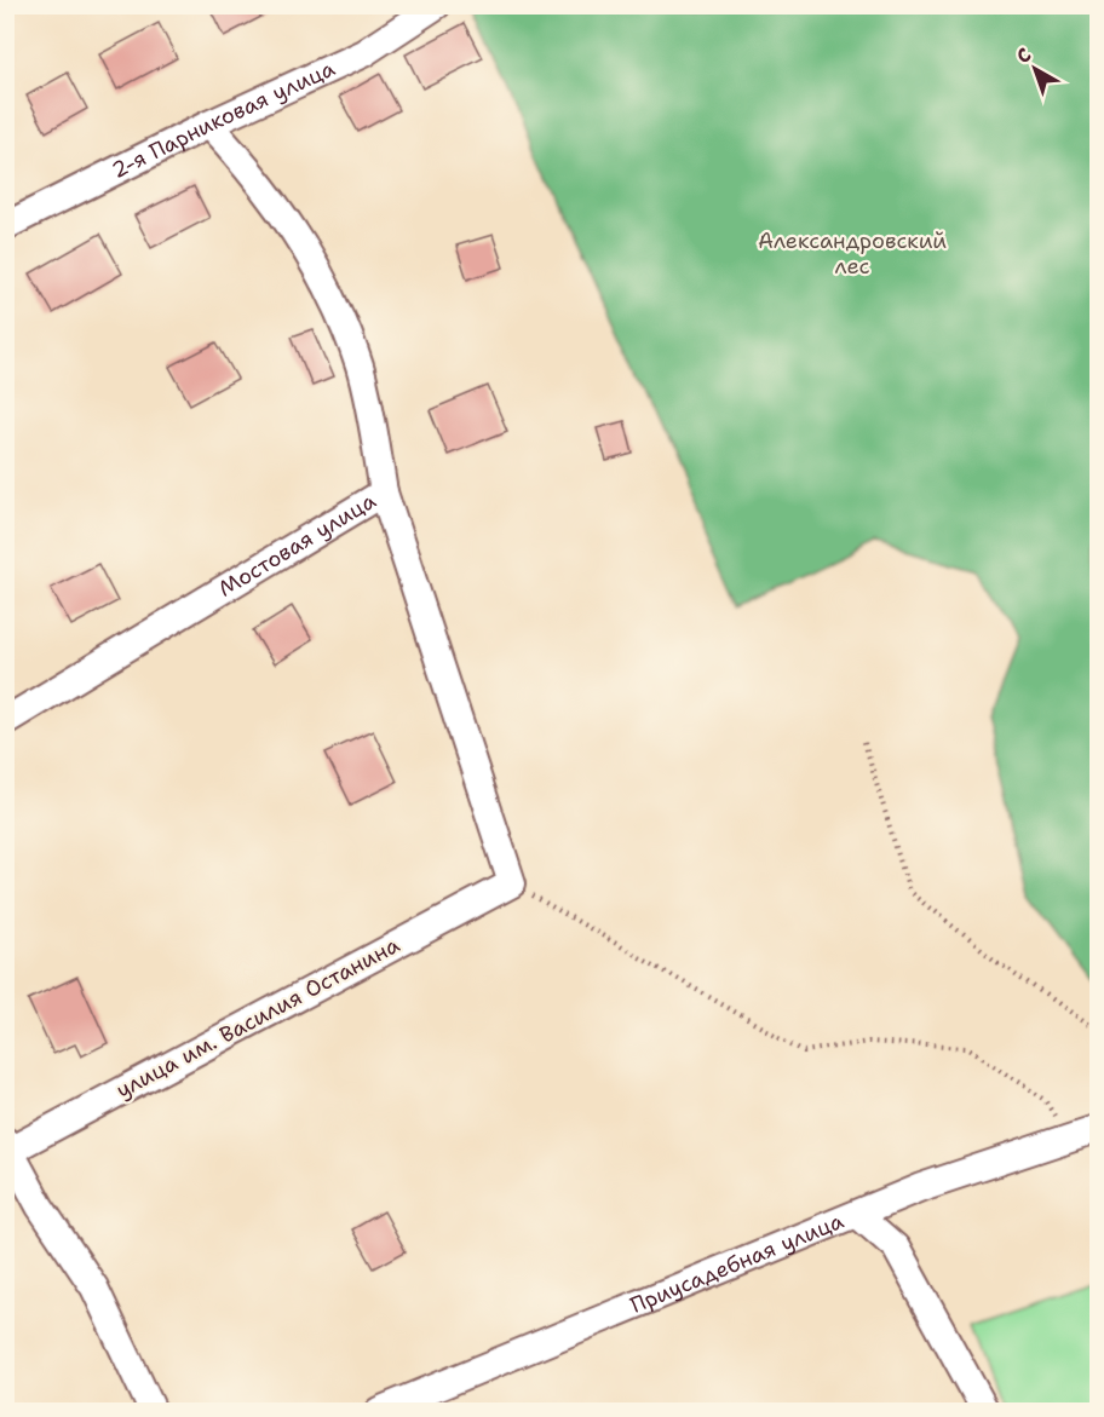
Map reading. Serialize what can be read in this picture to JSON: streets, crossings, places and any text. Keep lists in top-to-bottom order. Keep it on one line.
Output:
{"streets":{"street":["2-я Парниковая улица","Мостовая улица","улица им. Василия Останина","Приусадебная улица"]},"crossings":[["Мостовая улица","улица им. Василия Останина"]],"parks":["Александровский лес"],"north":"top left"}
